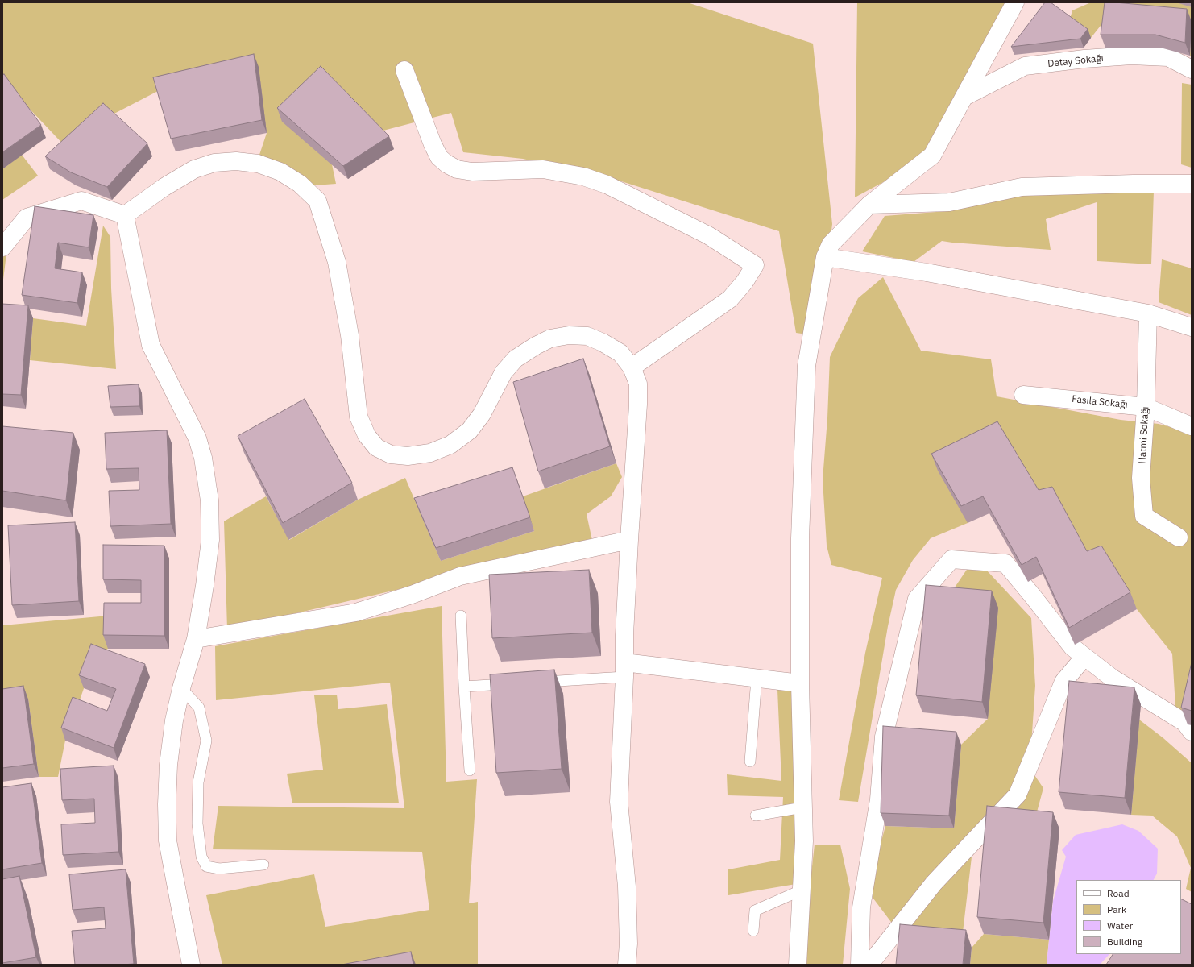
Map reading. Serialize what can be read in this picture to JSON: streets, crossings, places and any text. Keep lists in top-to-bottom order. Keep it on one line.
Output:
{"streets":{"street":["Detay Sokağı","Fasıla Sokağı","Hatmi Sokağı"]},"crossings":[["Fasıla Sokağı","Hatmi Sokağı"]],"legend":["Road","Park","Water","Building"]}
